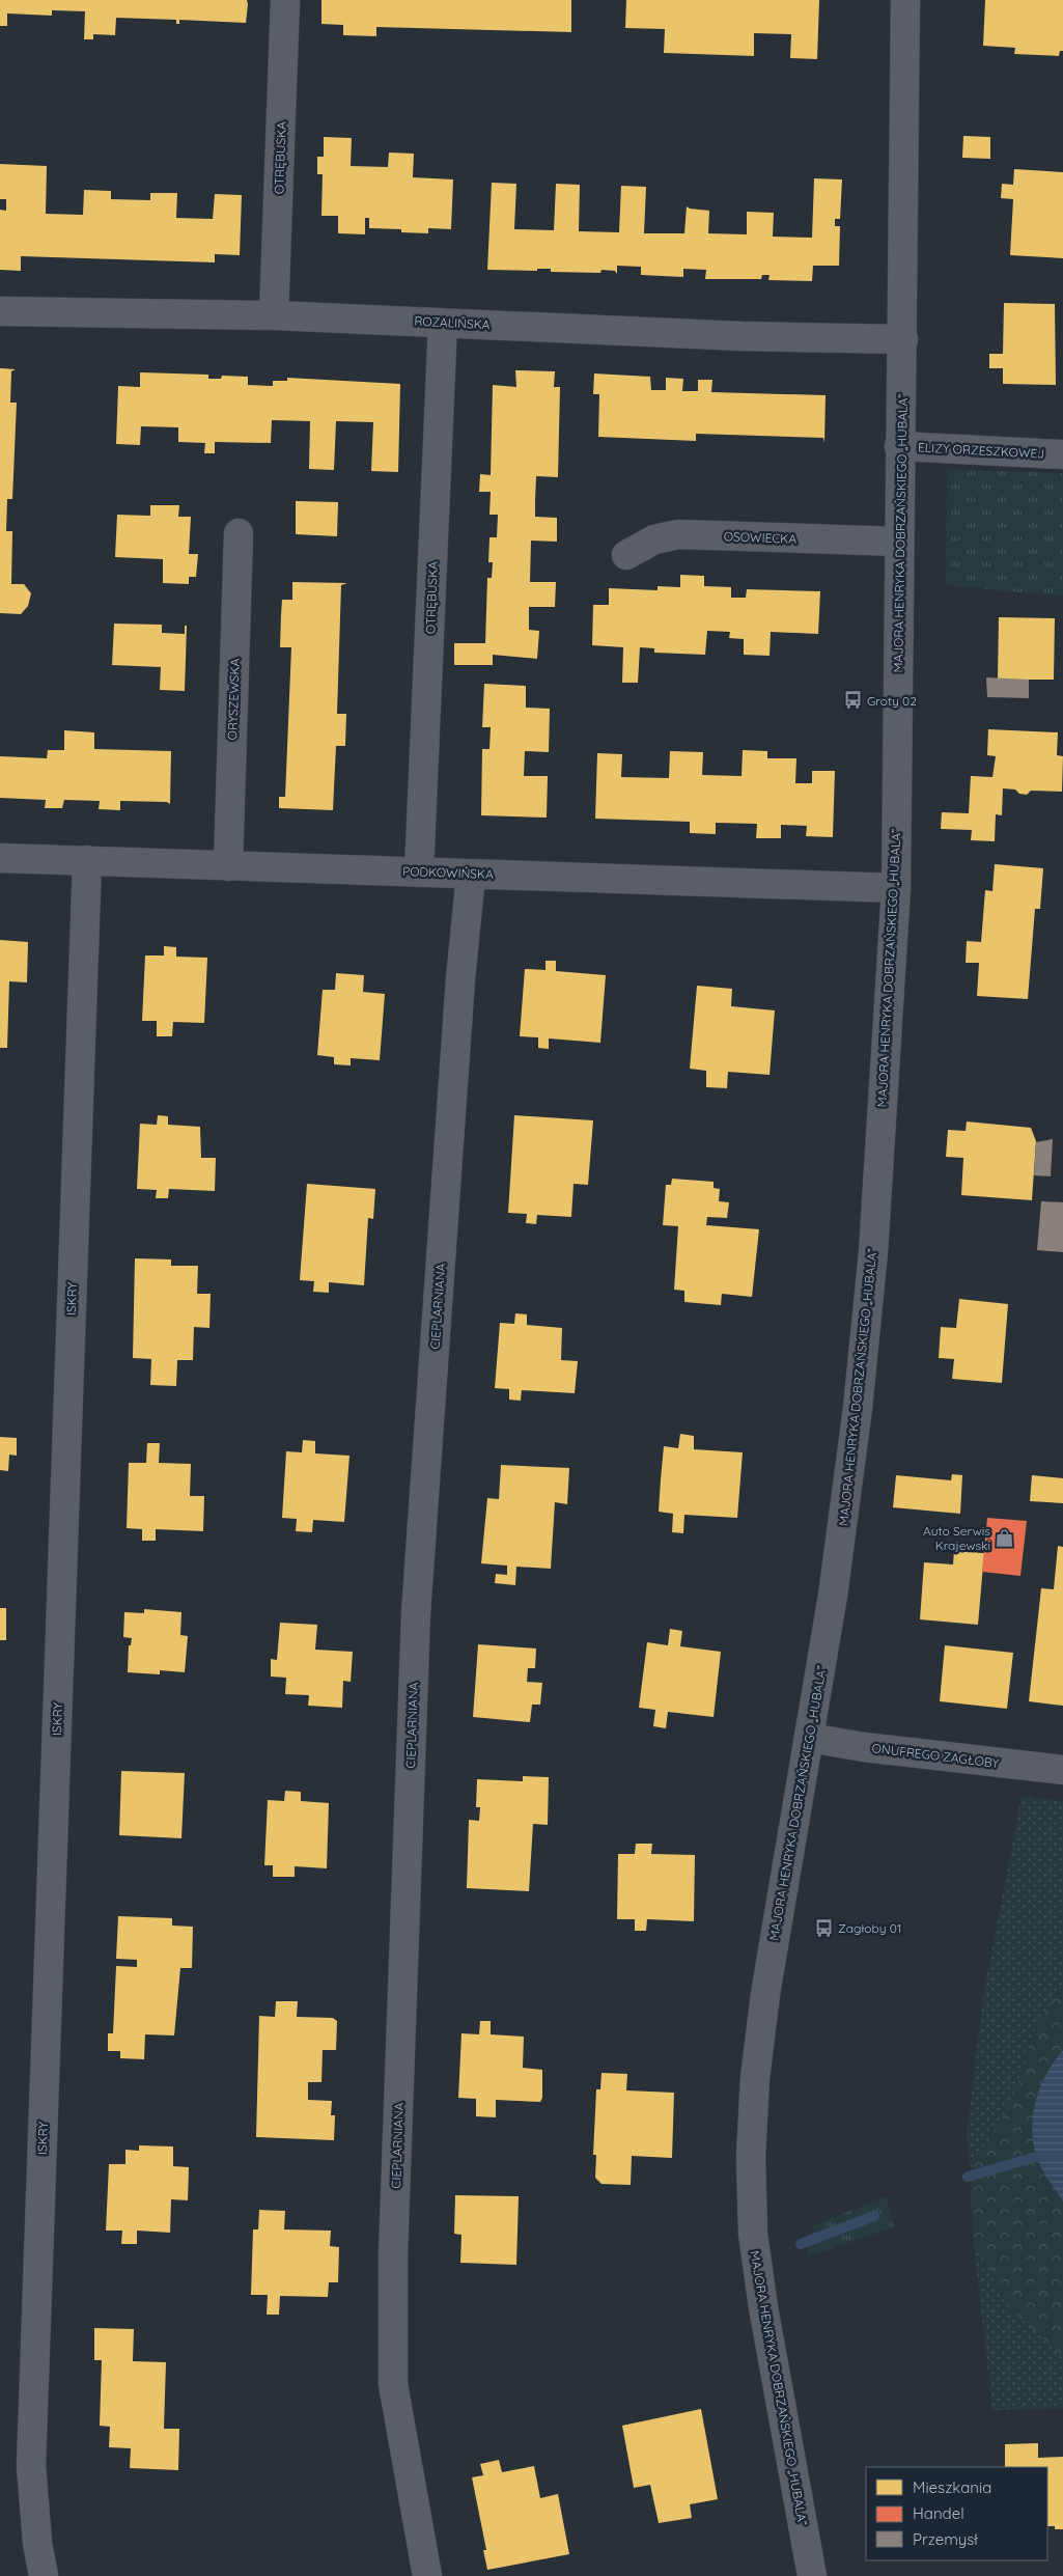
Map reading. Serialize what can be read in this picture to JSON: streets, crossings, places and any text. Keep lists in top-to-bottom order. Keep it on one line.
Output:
{"streets":{"street":["OTRĘBUSKA","ROZALIŃSKA","ELIZY ORZESZKOWEJ","MAJORA HENRYKA DOBRZAŃSKIEGO „HUBALA”","OSOWIECKA","ORYSZEWSKA","PODKOWIŃSKA","ISKRY","CIEPLARNIANA","ONUFREGO ZAGŁOBY"]},"crossings":[["OTRĘBUSKA","ROZALIŃSKA"],["OTRĘBUSKA","PODKOWIŃSKA"],["ROZALIŃSKA","MAJORA HENRYKA DOBRZAŃSKIEGO „HUBALA”"],["ELIZY ORZESZKOWEJ","MAJORA HENRYKA DOBRZAŃSKIEGO „HUBALA”"],["MAJORA HENRYKA DOBRZAŃSKIEGO „HUBALA”","OSOWIECKA"],["MAJORA HENRYKA DOBRZAŃSKIEGO „HUBALA”","PODKOWIŃSKA"],["MAJORA HENRYKA DOBRZAŃSKIEGO „HUBALA”","ONUFREGO ZAGŁOBY"],["ORYSZEWSKA","PODKOWIŃSKA"],["PODKOWIŃSKA","ISKRY"],["PODKOWIŃSKA","CIEPLARNIANA"]],"places":{"bus stop":["Groty 02","Zagłoby 01"],"shop":["Auto Serwis Krajewski"]},"legend":["Mieszkania","Handel","Przemysł"]}
